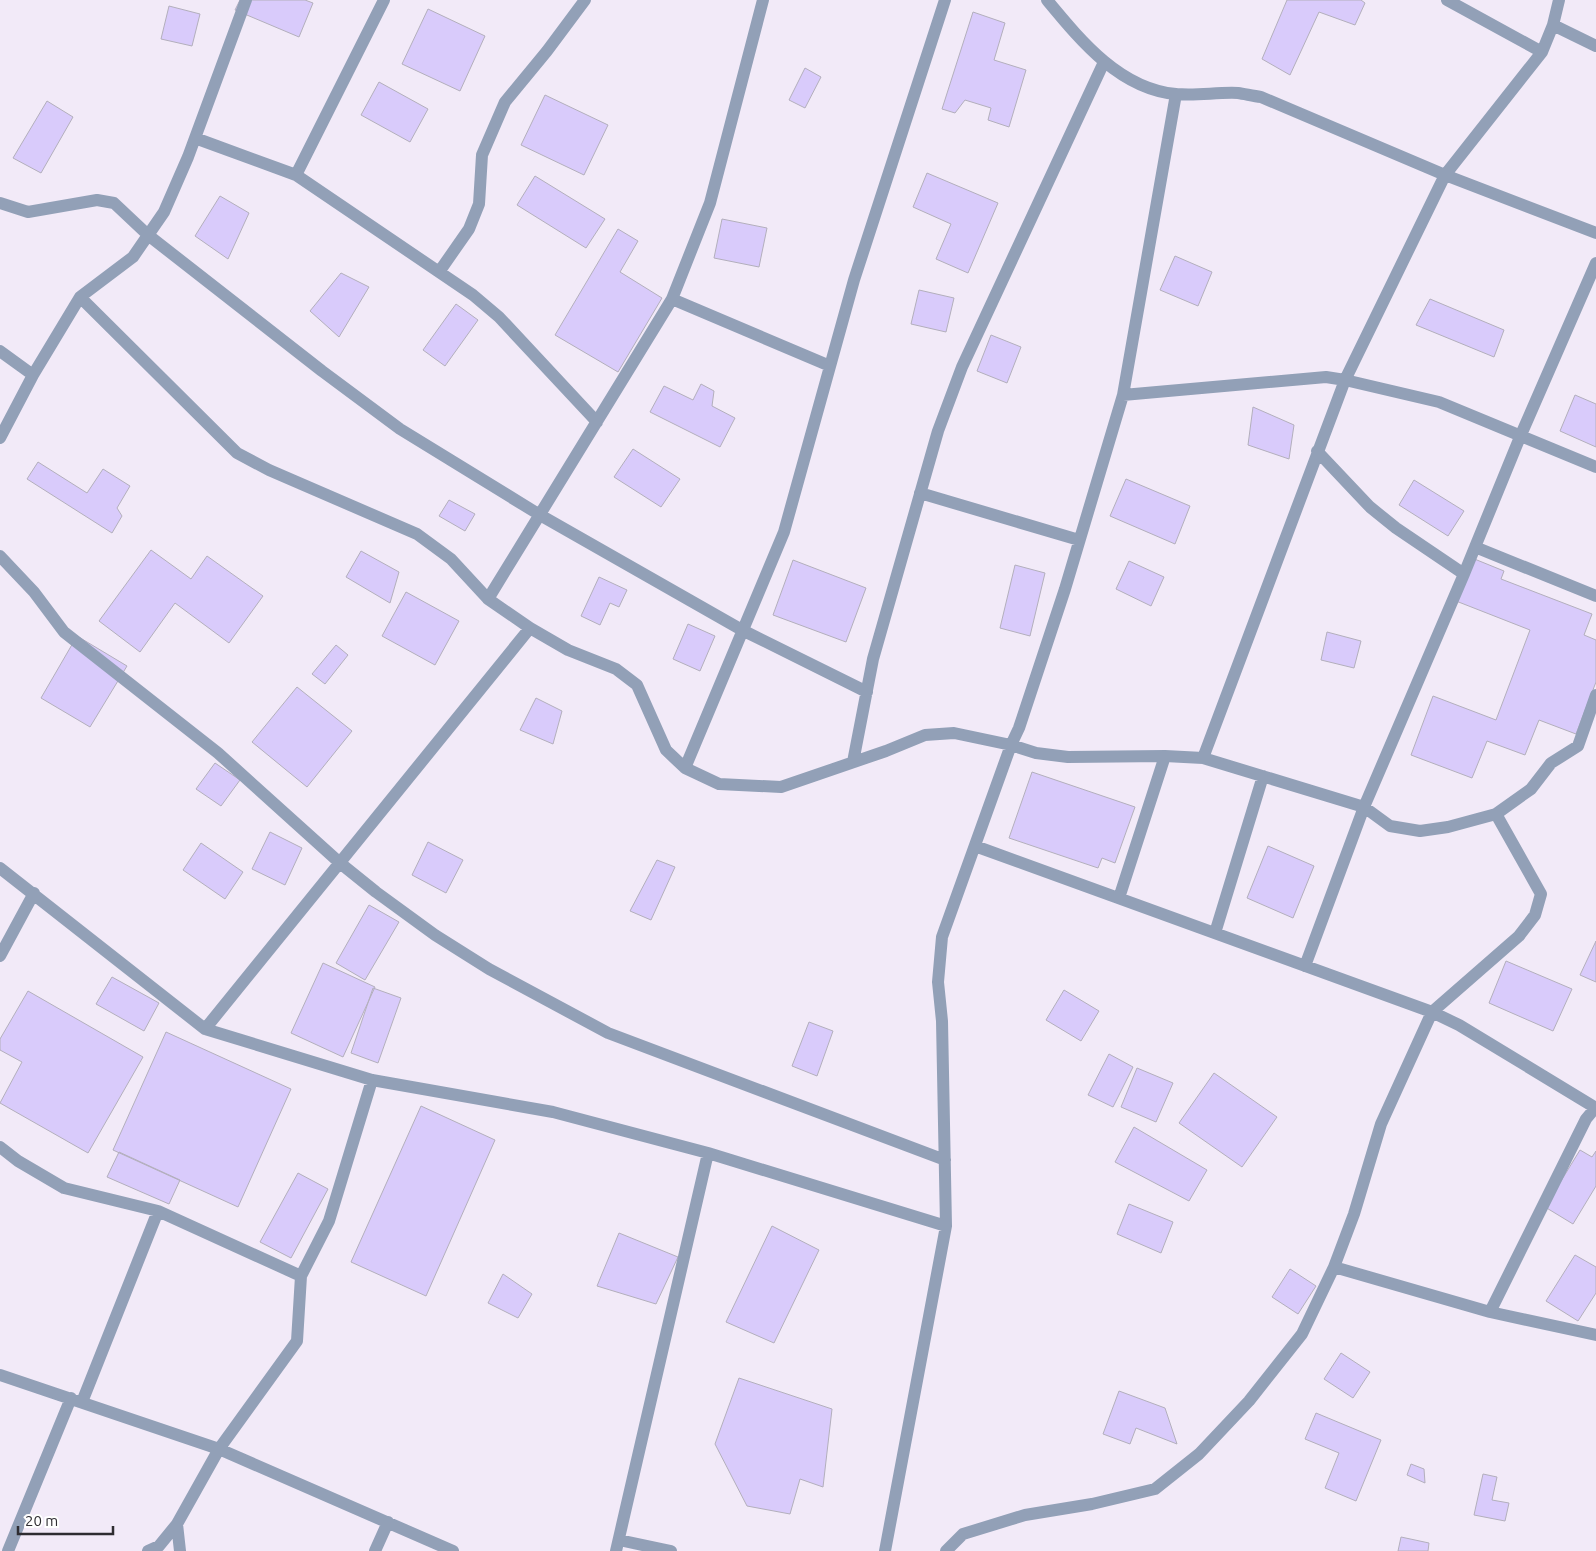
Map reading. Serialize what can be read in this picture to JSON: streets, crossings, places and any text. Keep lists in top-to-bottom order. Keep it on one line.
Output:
{"scale_bar":"20 m"}
